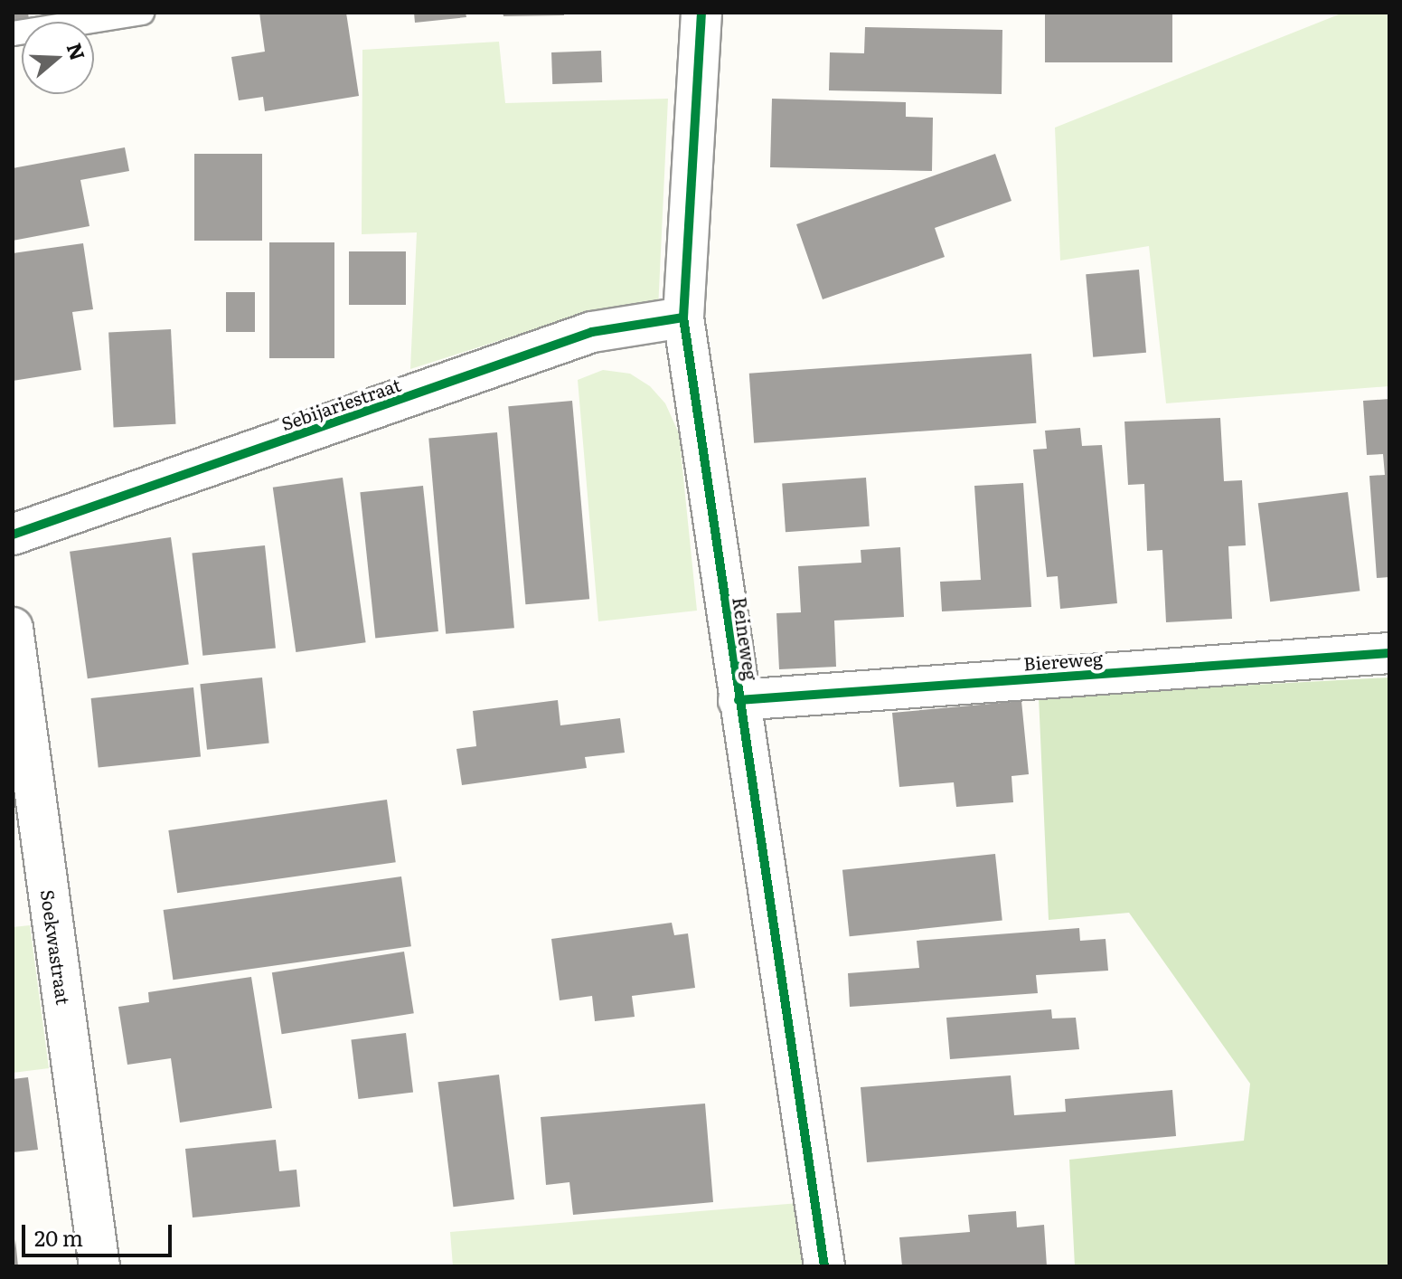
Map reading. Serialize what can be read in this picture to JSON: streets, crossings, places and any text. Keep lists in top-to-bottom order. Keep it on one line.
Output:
{"streets":{"street":["Sebijariestraat","Reineweg","Biereweg","Soekwastraat"]},"crossings":[["Sebijariestraat","Reineweg"],["Reineweg","Biereweg"]],"scale_bar":"20 m","north":"right"}
